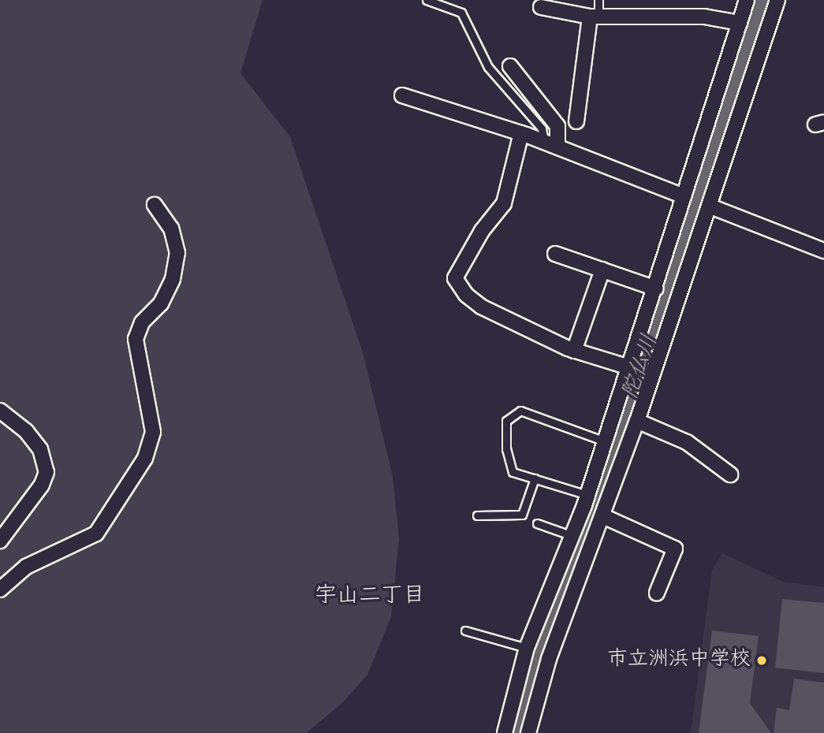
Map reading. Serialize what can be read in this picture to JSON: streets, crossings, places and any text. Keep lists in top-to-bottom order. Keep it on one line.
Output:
{"districts":["宇山二丁目"],"water":["陀仏川"],"places":["市立洲浜中学校"]}
